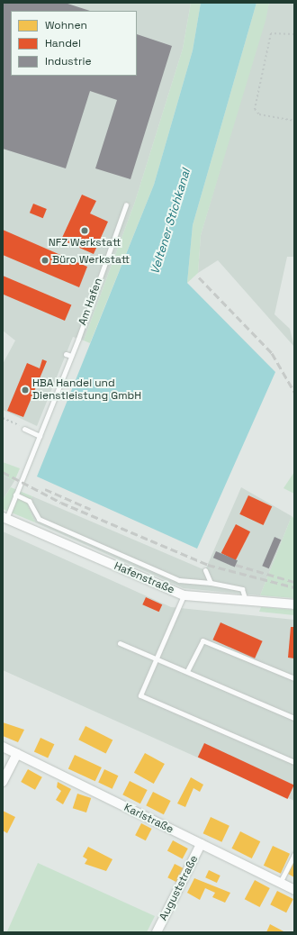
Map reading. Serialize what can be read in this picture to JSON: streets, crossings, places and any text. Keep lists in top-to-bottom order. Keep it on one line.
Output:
{"streets":{"street":["Hafenstraße","Karlstraße","Auguststraße"],"lane":["Am Hafen"]},"crossings":[["Karlstraße","Auguststraße"]],"water":["Veltener Stichkanal"],"places":["NFZ Werkstatt","Büro Werkstatt","HBA Handel und Dienstleistung GmbH"],"legend":["Wohnen","Handel","Industrie"]}
